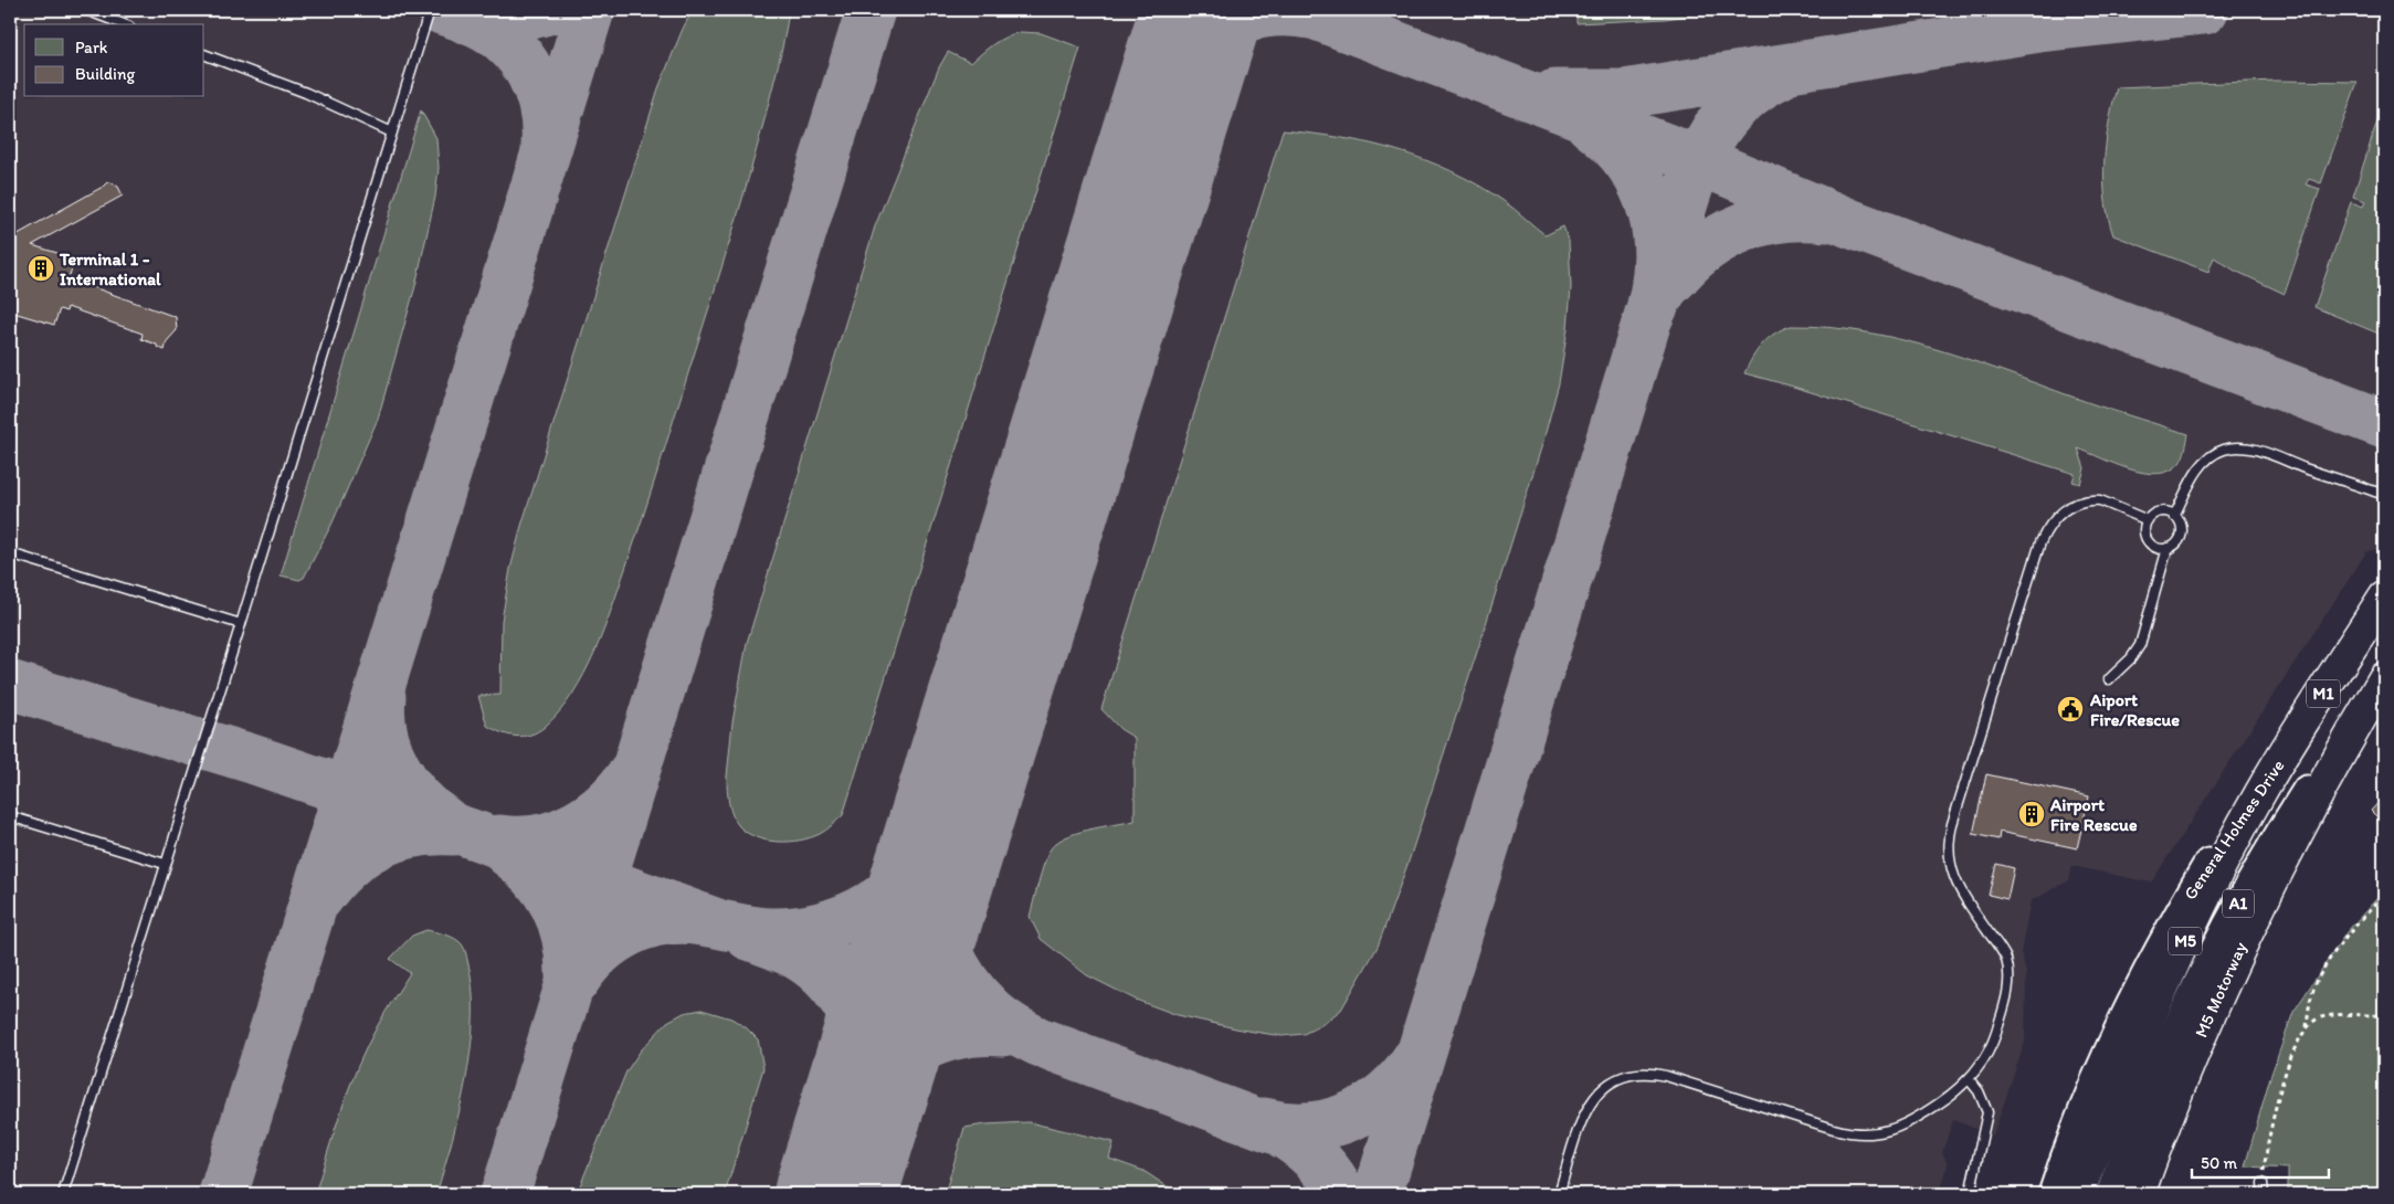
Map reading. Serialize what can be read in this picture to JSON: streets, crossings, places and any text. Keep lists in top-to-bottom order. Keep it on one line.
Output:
{"streets":{"highway":["M1","General Holmes Drive","A1","M5","M5 Motorway"]},"crossings":[["General Holmes Drive","M5"]],"places":{"building":["Terminal 1 - International","Airport Fire Rescue"],"public building":["Aiport Fire/Rescue"]},"legend":["Park","Building"],"scale_bar":"50 m"}
